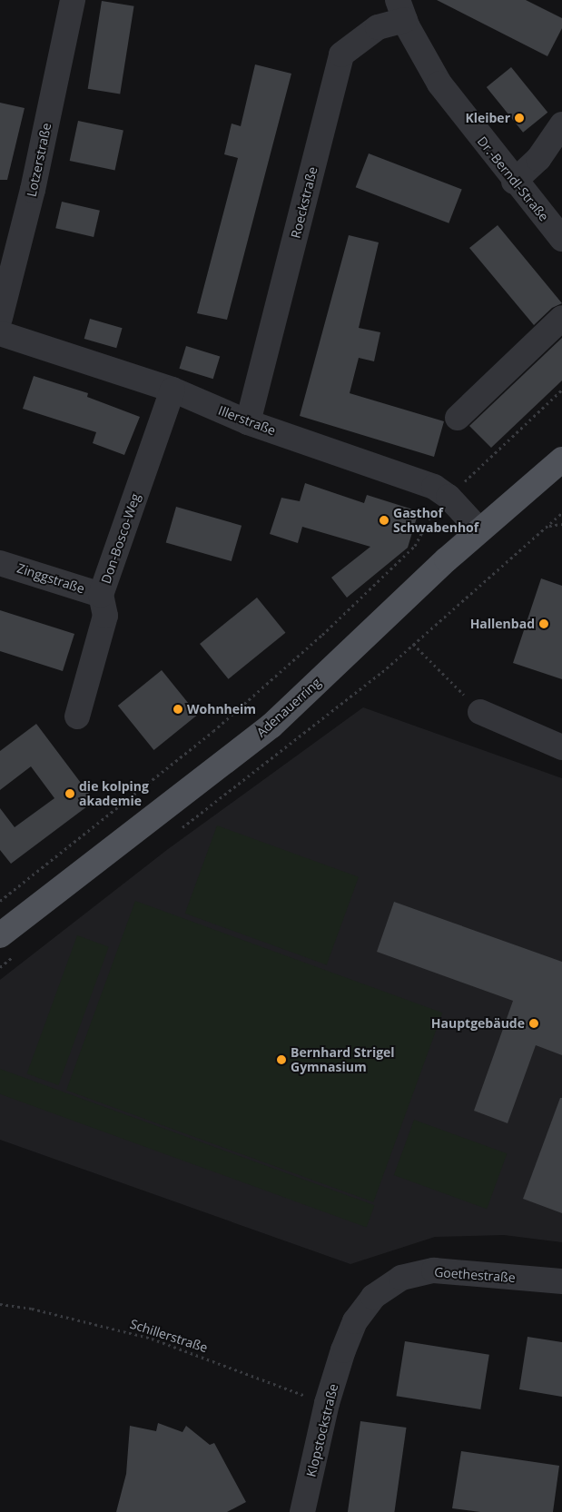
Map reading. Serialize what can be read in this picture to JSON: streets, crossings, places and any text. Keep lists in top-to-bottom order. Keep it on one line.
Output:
{"streets":{"main road":["Adenauerring"],"street":["Lotzerstraße","Dr.-Berndl-Straße","Roeckstraße","Illerstraße","Don-Bosco-Weg","Zinggstraße","Goethestraße","Klopstockstraße"],"path":["Schillerstraße"]},"crossings":[["Dr.-Berndl-Straße","Roeckstraße"],["Roeckstraße","Illerstraße"],["Illerstraße","Don-Bosco-Weg"],["Illerstraße","Adenauerring"],["Don-Bosco-Weg","Zinggstraße"],["Goethestraße","Klopstockstraße"],["Schillerstraße","Klopstockstraße"]],"places":["Kleiber","Gasthof Schwabenhof","Hallenbad","Wohnheim","die kolping akademie","Hauptgebäude","Bernhard Strigel Gymnasium"]}
